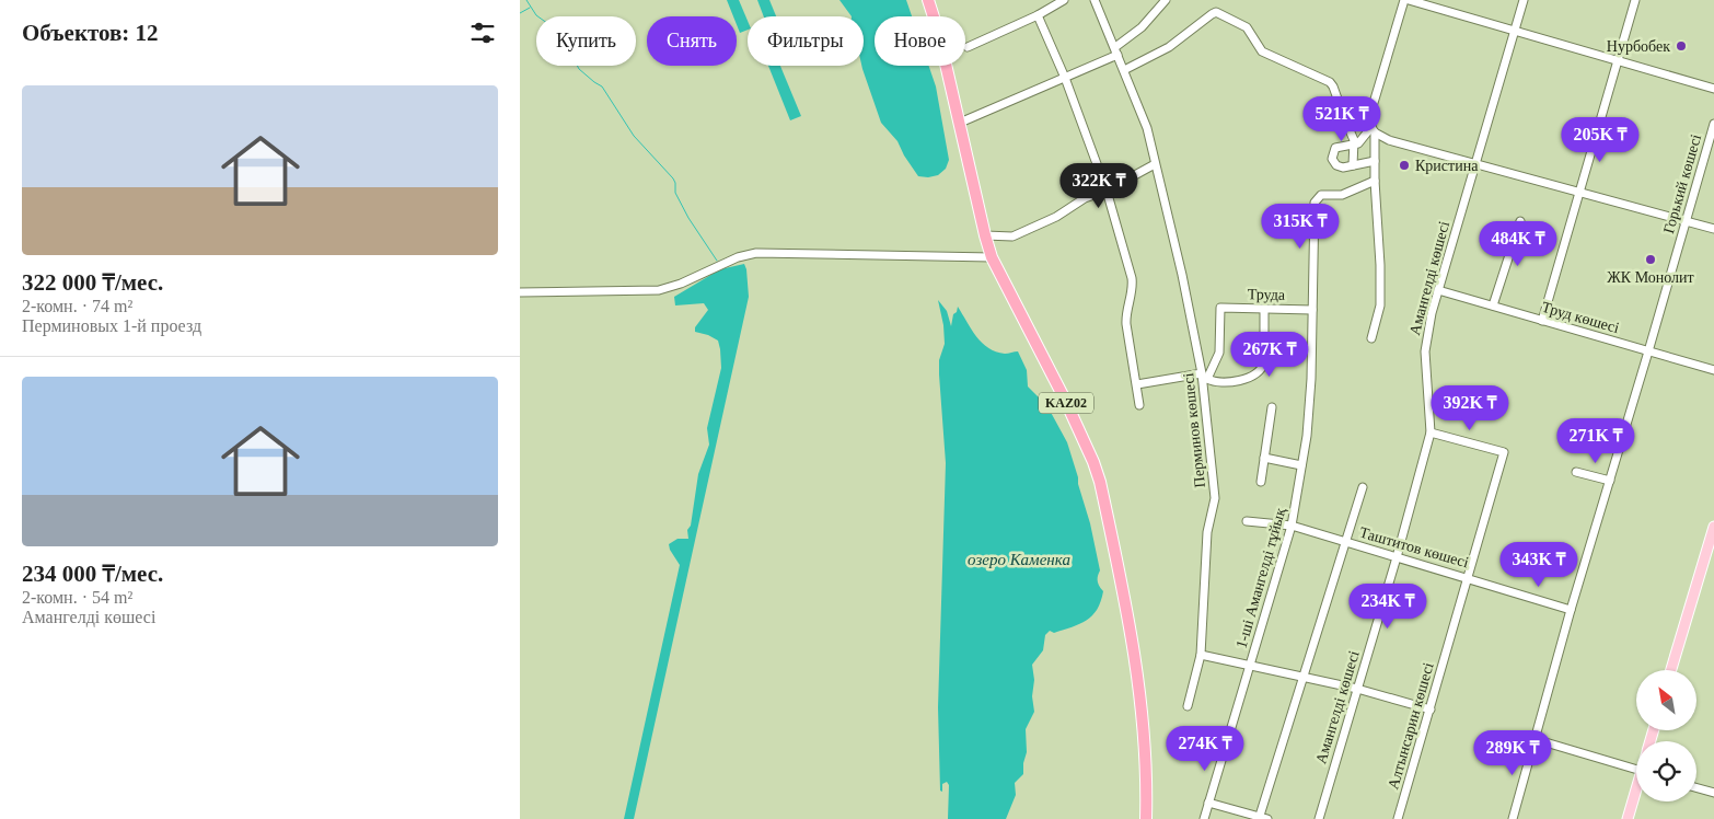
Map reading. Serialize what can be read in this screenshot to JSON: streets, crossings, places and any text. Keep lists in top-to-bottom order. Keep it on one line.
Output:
{"streets":{"highway":["KAZ02"],"street":["Горький көшесі","Амангелді көшесі","Труда","Труд көшесі","Перминов көшесі","Таштитов көшесі","1-ші Амангелді тұйық","Алтынсарин көшесі"]},"crossings":[["Горький көшесі","Труд көшесі"],["Горький көшесі","Таштитов көшесі"],["Амангелді көшесі","Труд көшесі"],["Амангелді көшесі","Таштитов көшесі"],["Амангелді көшесі","Алтынсарин көшесі"],["Труда","Перминов көшесі"],["Труда","1-ші Амангелді тұйық"],["Таштитов көшесі","1-ші Амангелді тұйық"],["Таштитов көшесі","Алтынсарин көшесі"]],"water":["озеро Каменка"],"places":["Нурбобек","Кристина","ЖК Монолит"],"north":"top left","page":{"heading":"Объектов: 12","chip":["Купить","Снять","Фильтры","Новое"],"list":[{"name":"322 000 ₸/мес.","note":"2-комн. · 74 m² · Перминовых 1-й проезд"},{"name":"234 000 ₸/мес.","note":"2-комн. · 54 m² · Амангелді көшесі"}],"price":["521K ₸","205K ₸","322K ₸","315K ₸","484K ₸","267K ₸","392K ₸","271K ₸","343K ₸","234K ₸","274K ₸","289K ₸"]}}
